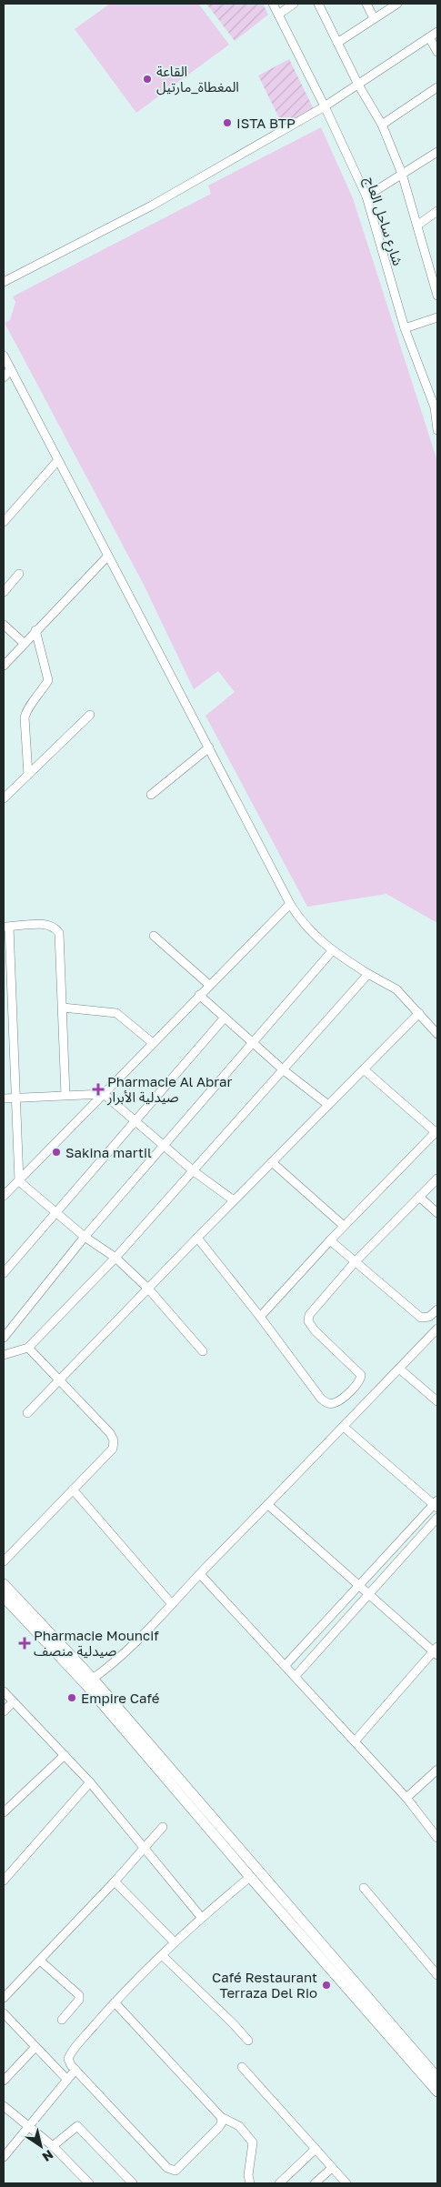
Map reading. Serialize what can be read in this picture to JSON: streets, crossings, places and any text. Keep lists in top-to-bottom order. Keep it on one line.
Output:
{"streets":{"street":["شارع ساحل العاج"]},"places":{"other":["القاعة المغطاة_مارتيل","ISTA BTP","Sakina martil","Empire Café","Café Restaurant Terraza Del Rio"],"health":["Pharmacie Al Abrar صيدلية الأبرار","Pharmacie Mouncif صيدلية منصف"]},"north":"bottom right"}
